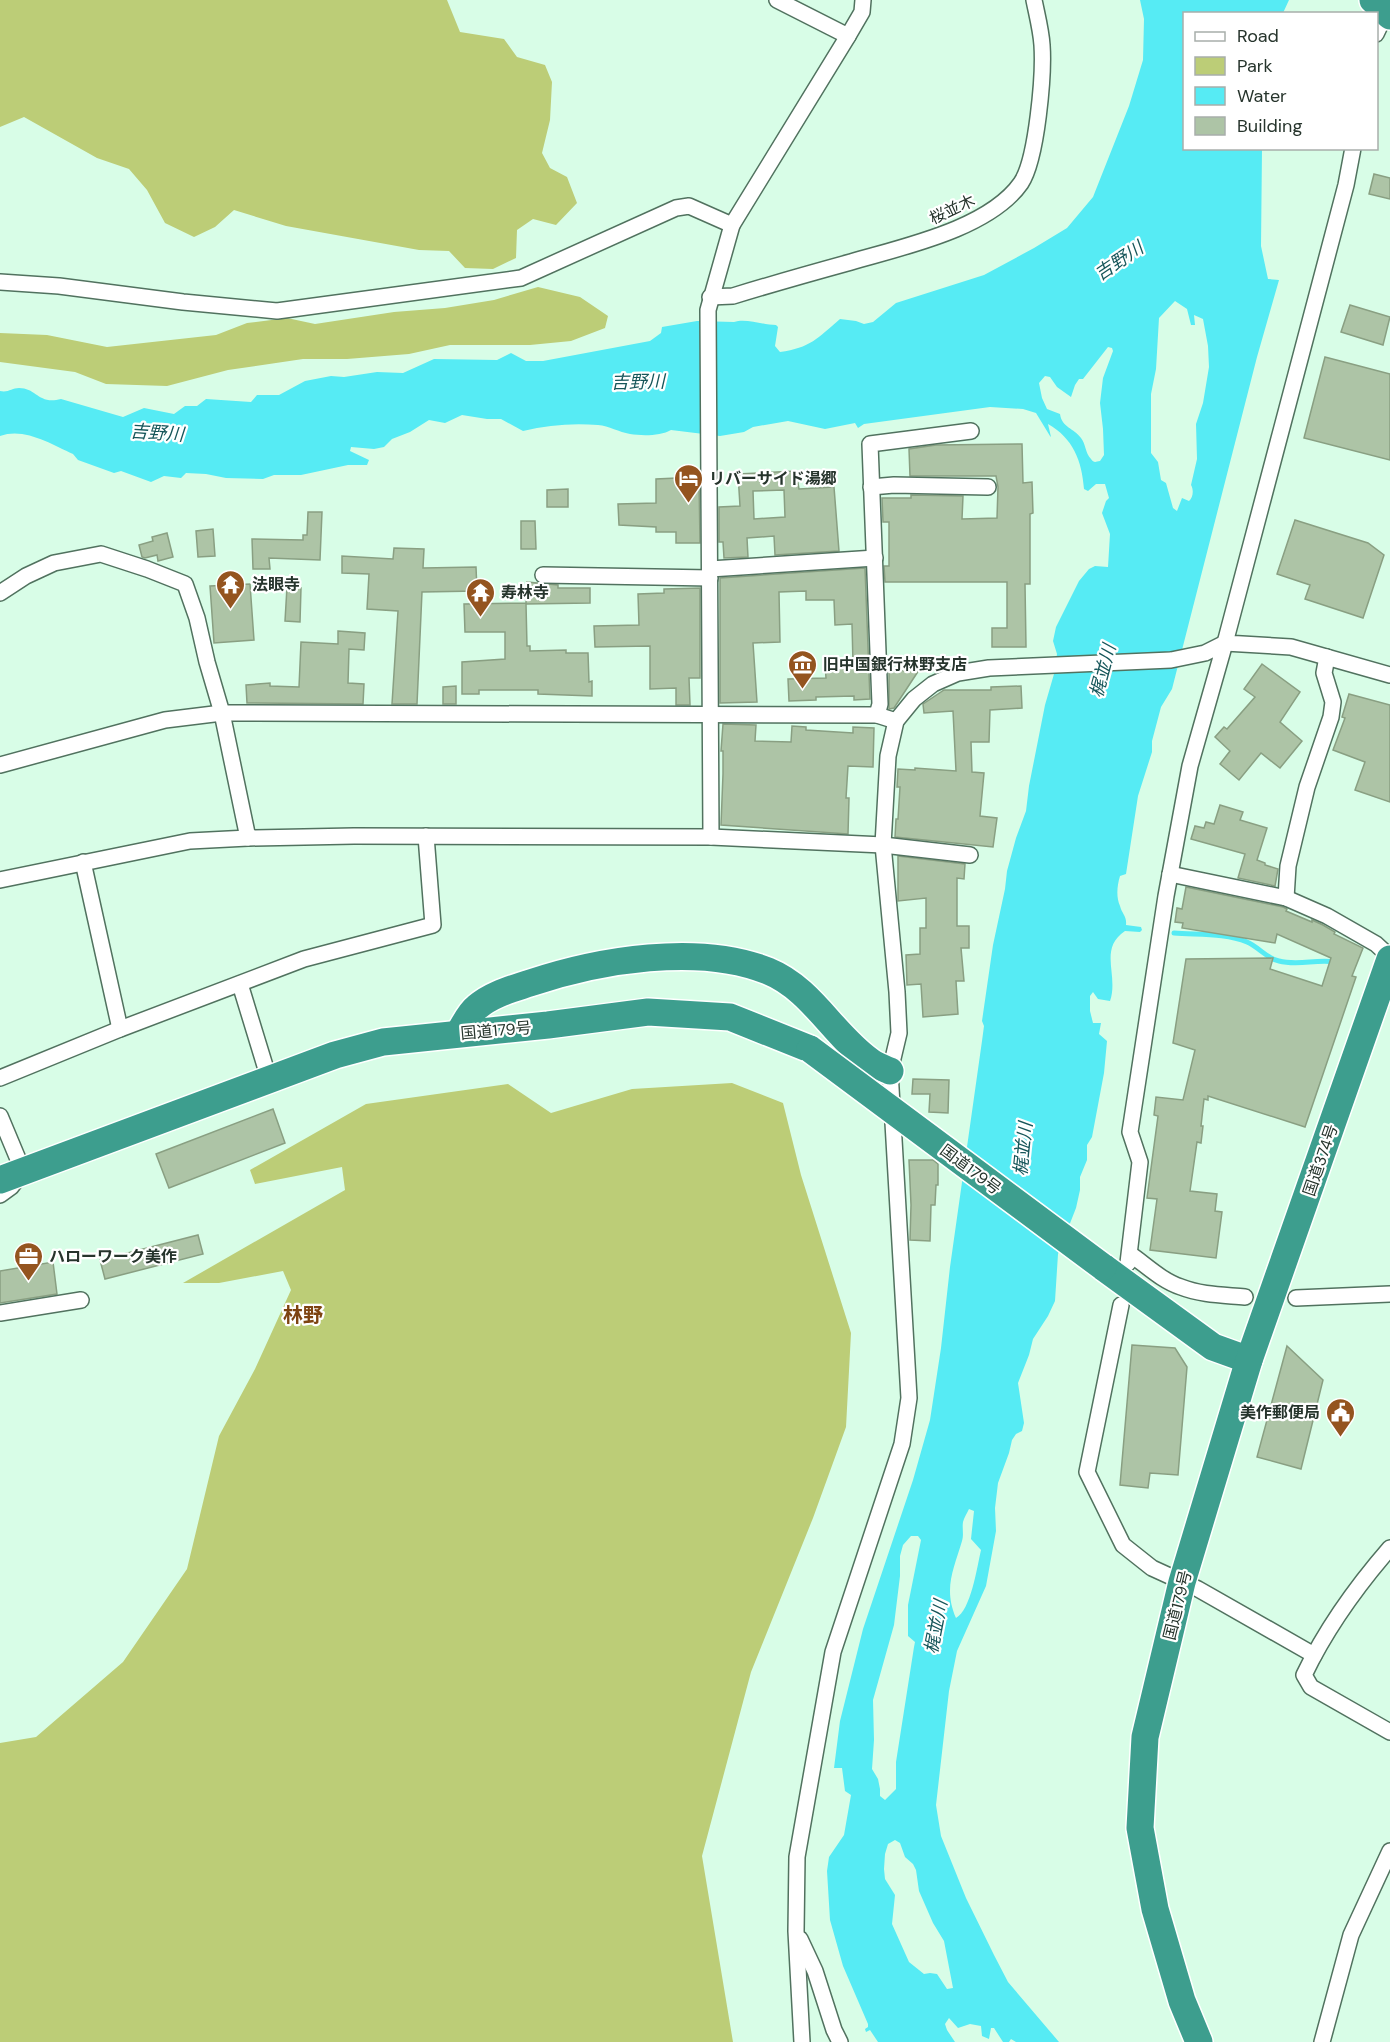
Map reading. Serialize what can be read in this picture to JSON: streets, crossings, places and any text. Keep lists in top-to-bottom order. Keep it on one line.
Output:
{"streets":{"highway":["国道179号","国道374号"],"street":["桜並木"]},"crossings":[["国道179号","国道374号"]],"districts":["林野"],"water":["吉野川","梶並川"],"places":{"hotel":["リバーサイド湯郷"],"temple":["法眼寺","寿林寺"],"museum":["旧中国銀行林野支店"],"office":["ハローワーク美作"],"public building":["美作郵便局"]},"legend":["Road","Park","Water","Building"]}
